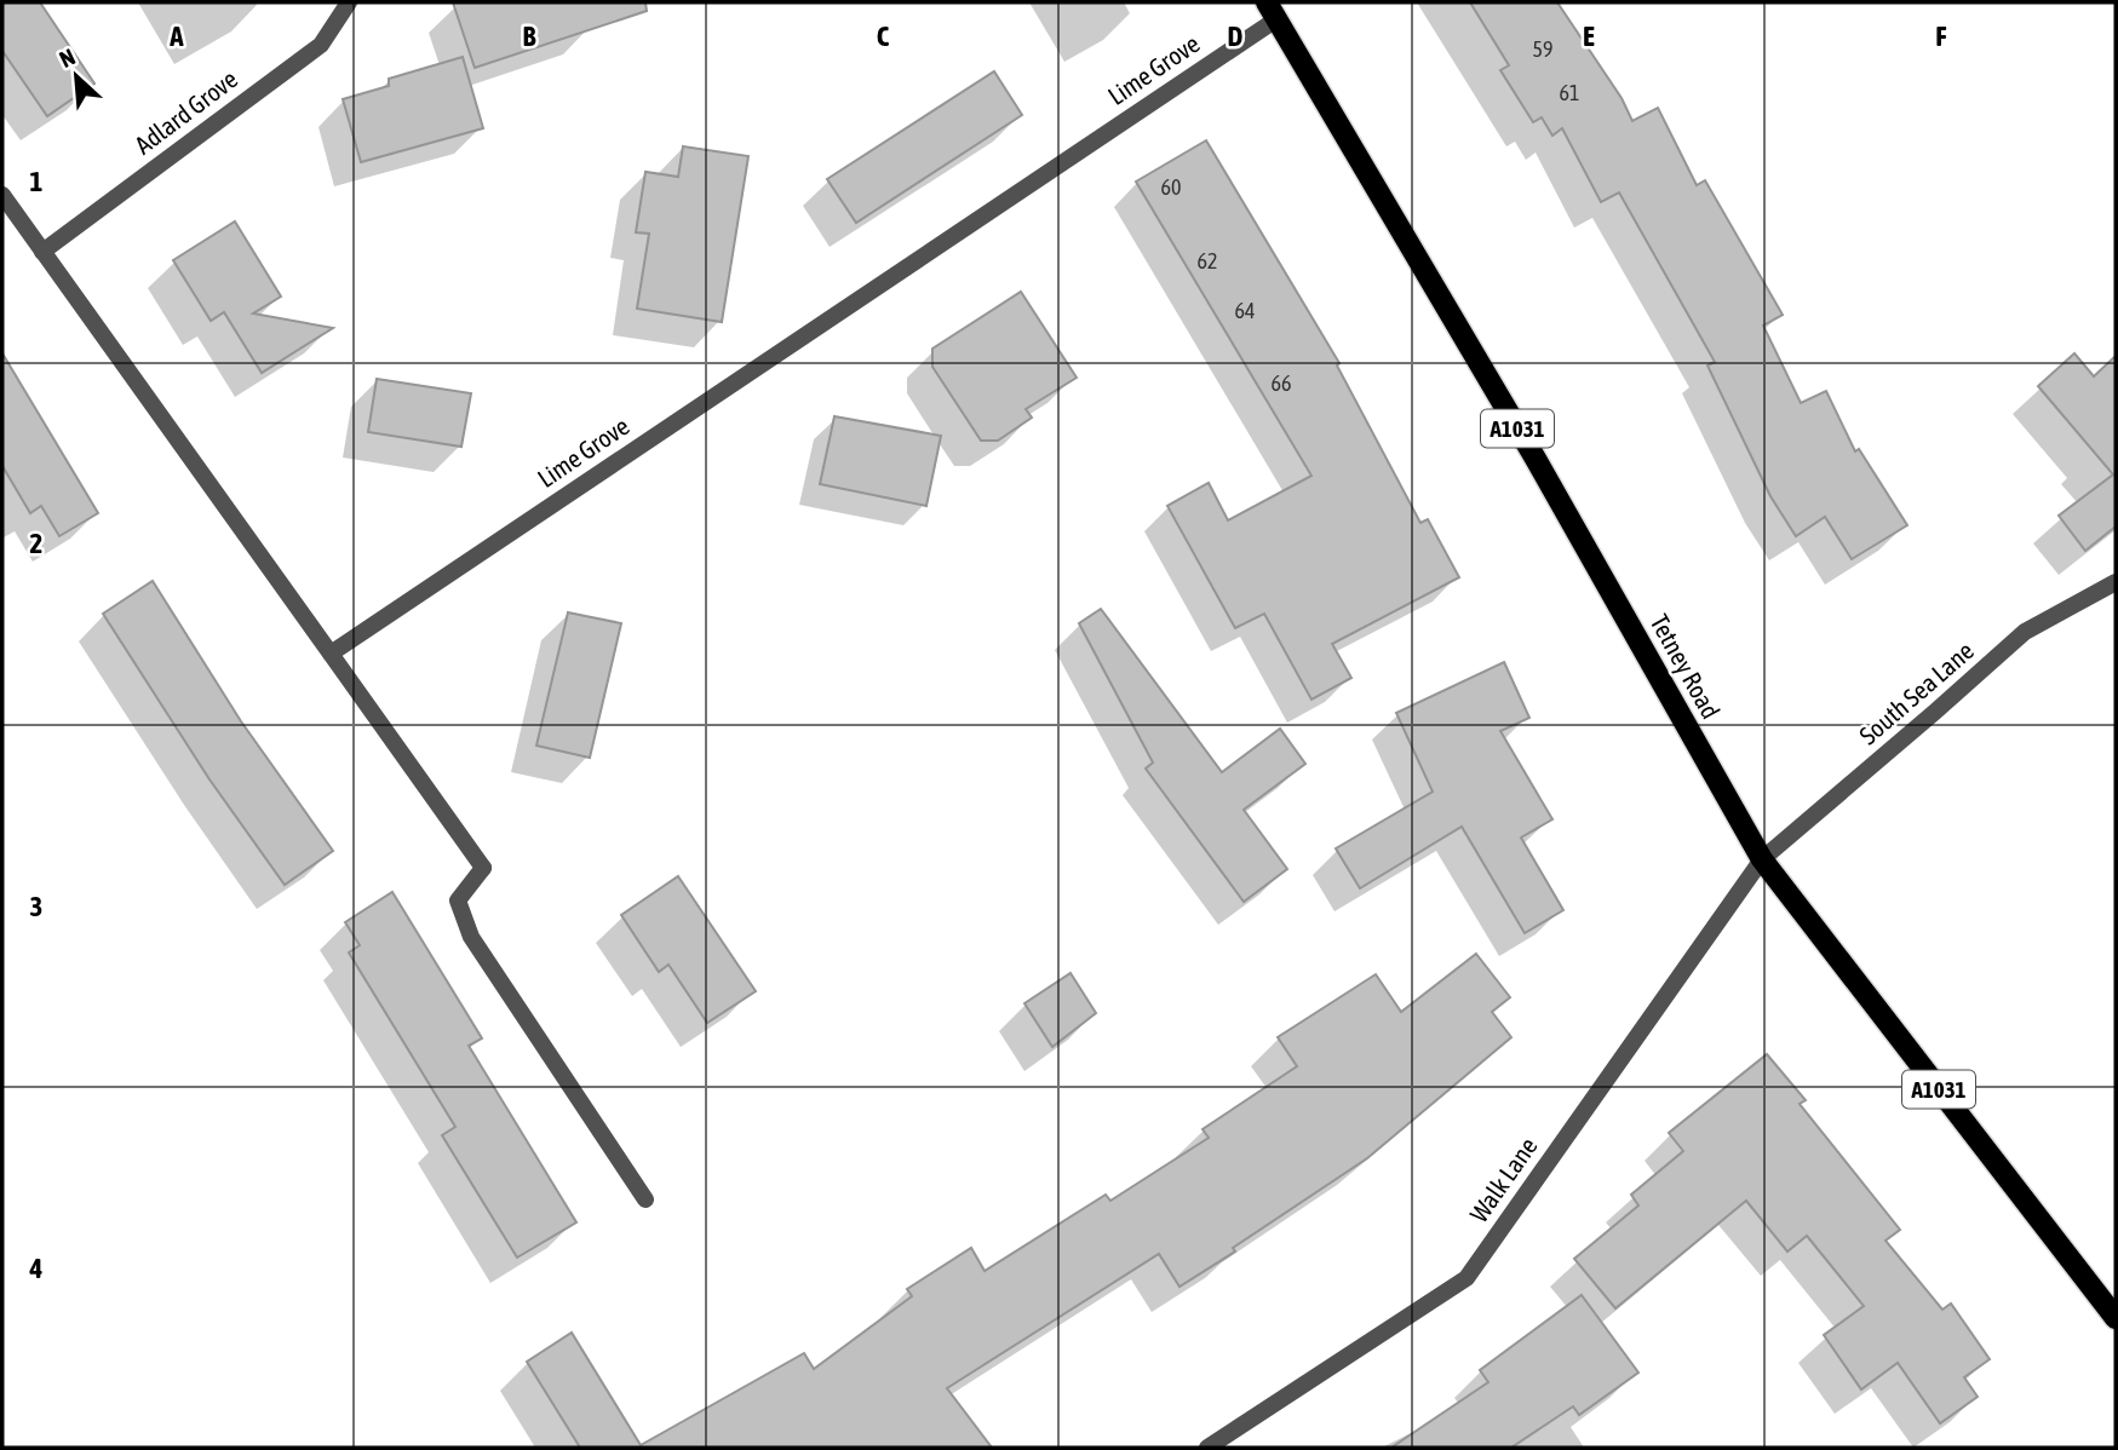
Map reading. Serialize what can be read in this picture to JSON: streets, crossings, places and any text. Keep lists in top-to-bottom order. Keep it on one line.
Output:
{"streets":{"main road":["A1031","Tetney Road"],"street":["Lime Grove","Adlard Grove","South Sea Lane","Walk Lane"]},"crossings":[["Lime Grove","Tetney Road"],["Tetney Road","South Sea Lane"],["Tetney Road","Walk Lane"],["South Sea Lane","Walk Lane"]],"house_numbers":["59","61","60","62","64","66"],"north":"top left","grid":{"columns":["A","B","C","D","E","F"],"rows":["1","2","3","4"]}}
